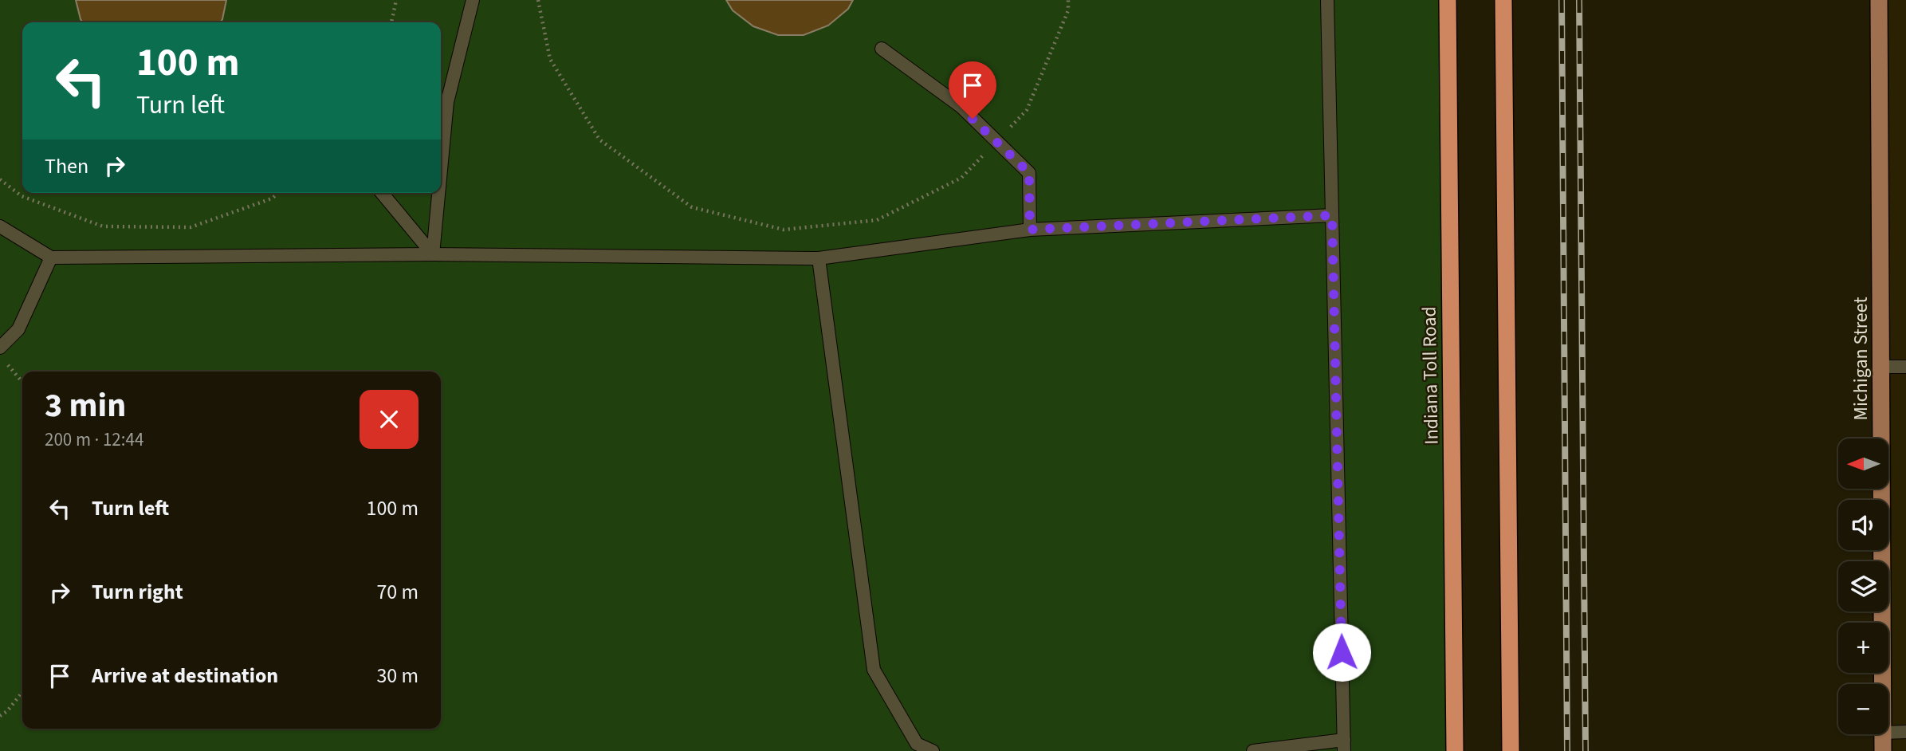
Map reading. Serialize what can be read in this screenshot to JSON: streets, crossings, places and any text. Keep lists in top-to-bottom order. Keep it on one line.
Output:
{"streets":{"highway":["Indiana Toll Road"],"main road":["Michigan Street"]},"north":"left","page":{"turn":["100 m","Turn left"],"then":"Then","heading":["3 min","200 m · 12:44"],"map_buttons":["+","−"],"list":[{"name":"Turn left","value":"100 m"},{"name":"Turn right","value":"70 m"},{"name":"Arrive at destination","value":"30 m"}]}}
